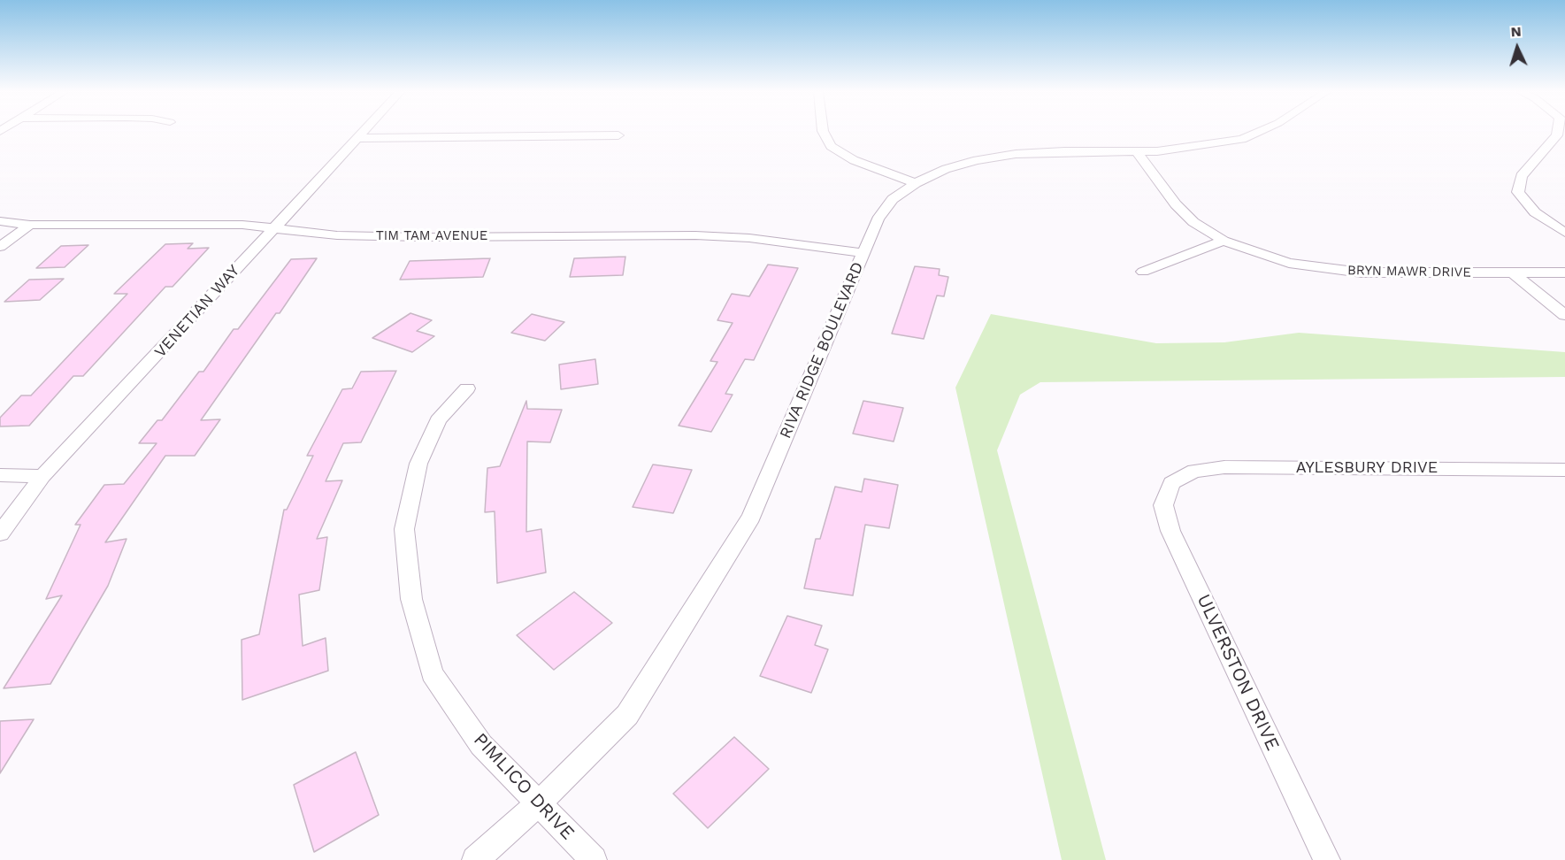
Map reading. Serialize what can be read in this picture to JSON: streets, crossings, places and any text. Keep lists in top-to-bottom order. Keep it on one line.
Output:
{"streets":{"street":["TIM TAM AVENUE","BRYN MAWR DRIVE","VENETIAN WAY","RIVA RIDGE BOULEVARD","AYLESBURY DRIVE","ULVERSTON DRIVE","PIMLICO DRIVE"]},"crossings":[["TIM TAM AVENUE","VENETIAN WAY"],["TIM TAM AVENUE","RIVA RIDGE BOULEVARD"],["BRYN MAWR DRIVE","RIVA RIDGE BOULEVARD"],["RIVA RIDGE BOULEVARD","PIMLICO DRIVE"],["AYLESBURY DRIVE","ULVERSTON DRIVE"]],"north":"top"}
